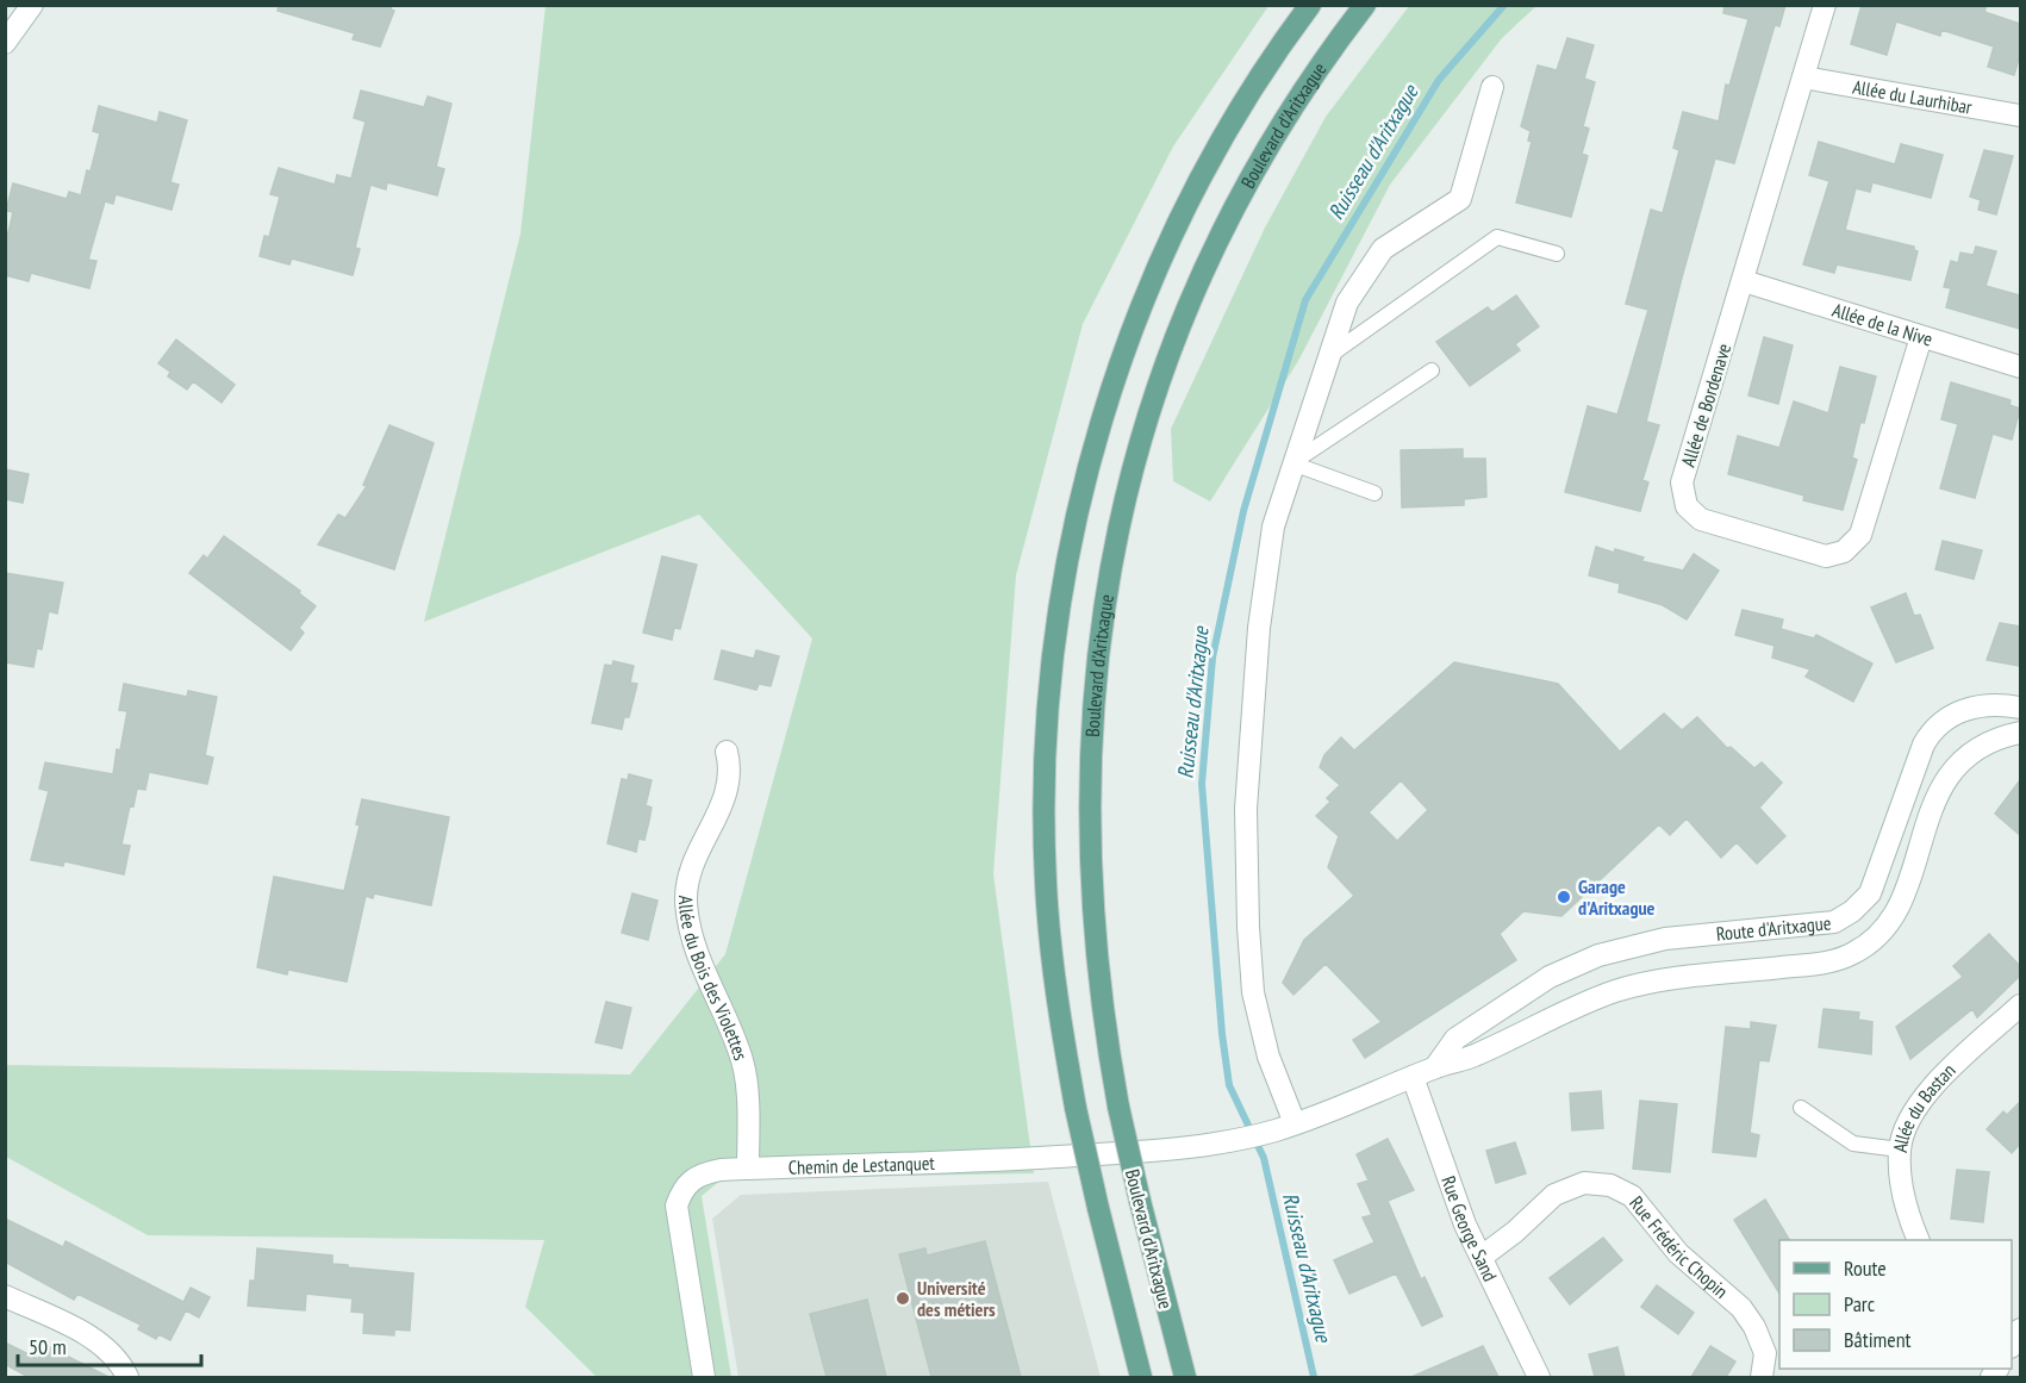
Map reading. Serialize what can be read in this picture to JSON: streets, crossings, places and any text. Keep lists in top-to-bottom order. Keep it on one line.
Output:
{"streets":{"main road":["Boulevard d'Aritxague"],"street":["Allée du Laurhibar","Allée de la Nive","Allée de Bordenave","Route d'Aritxague","Allée du Bois des Violettes","Allée du Bastan","Chemin de Lestanquet","Rue George Sand","Rue Frédéric Chopin"]},"crossings":[["Allée du Laurhibar","Allée de Bordenave"],["Allée de la Nive","Allée de Bordenave"],["Route d'Aritxague","Chemin de Lestanquet"],["Route d'Aritxague","Rue George Sand"],["Allée du Bois des Violettes","Chemin de Lestanquet"],["Rue George Sand","Rue Frédéric Chopin"]],"water":["Ruisseau d'Aritxague"],"places":["Garage d'Aritxague","Université des métiers"],"legend":["Route","Parc","Bâtiment"],"scale_bar":"50 m"}
